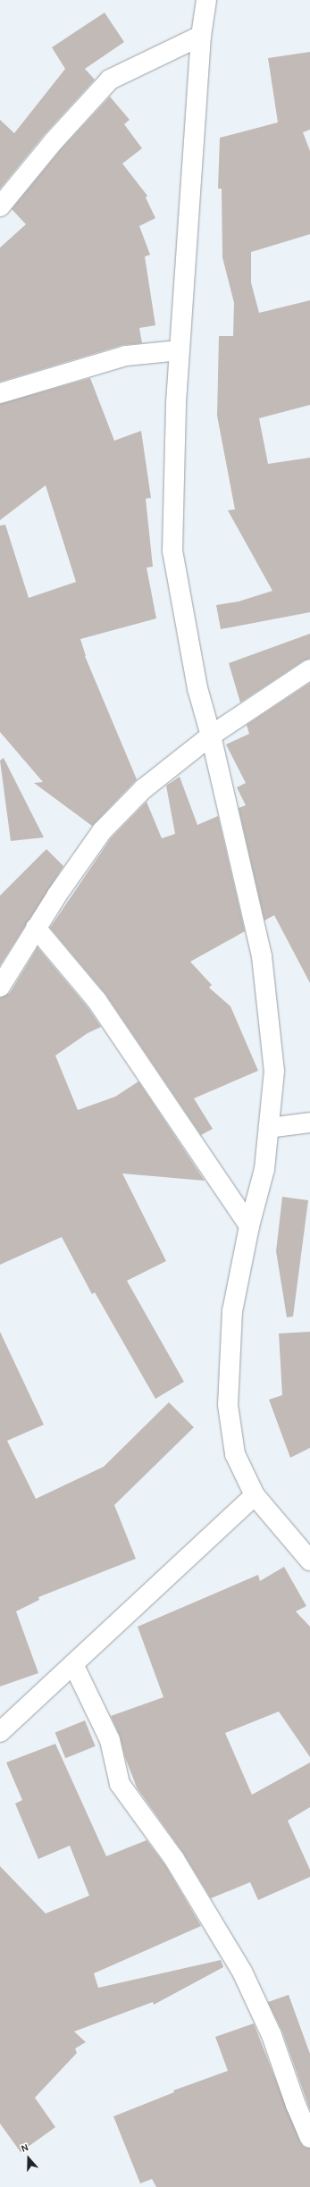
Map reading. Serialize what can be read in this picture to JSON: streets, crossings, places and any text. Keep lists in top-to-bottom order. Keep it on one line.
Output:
{"north":"top"}
